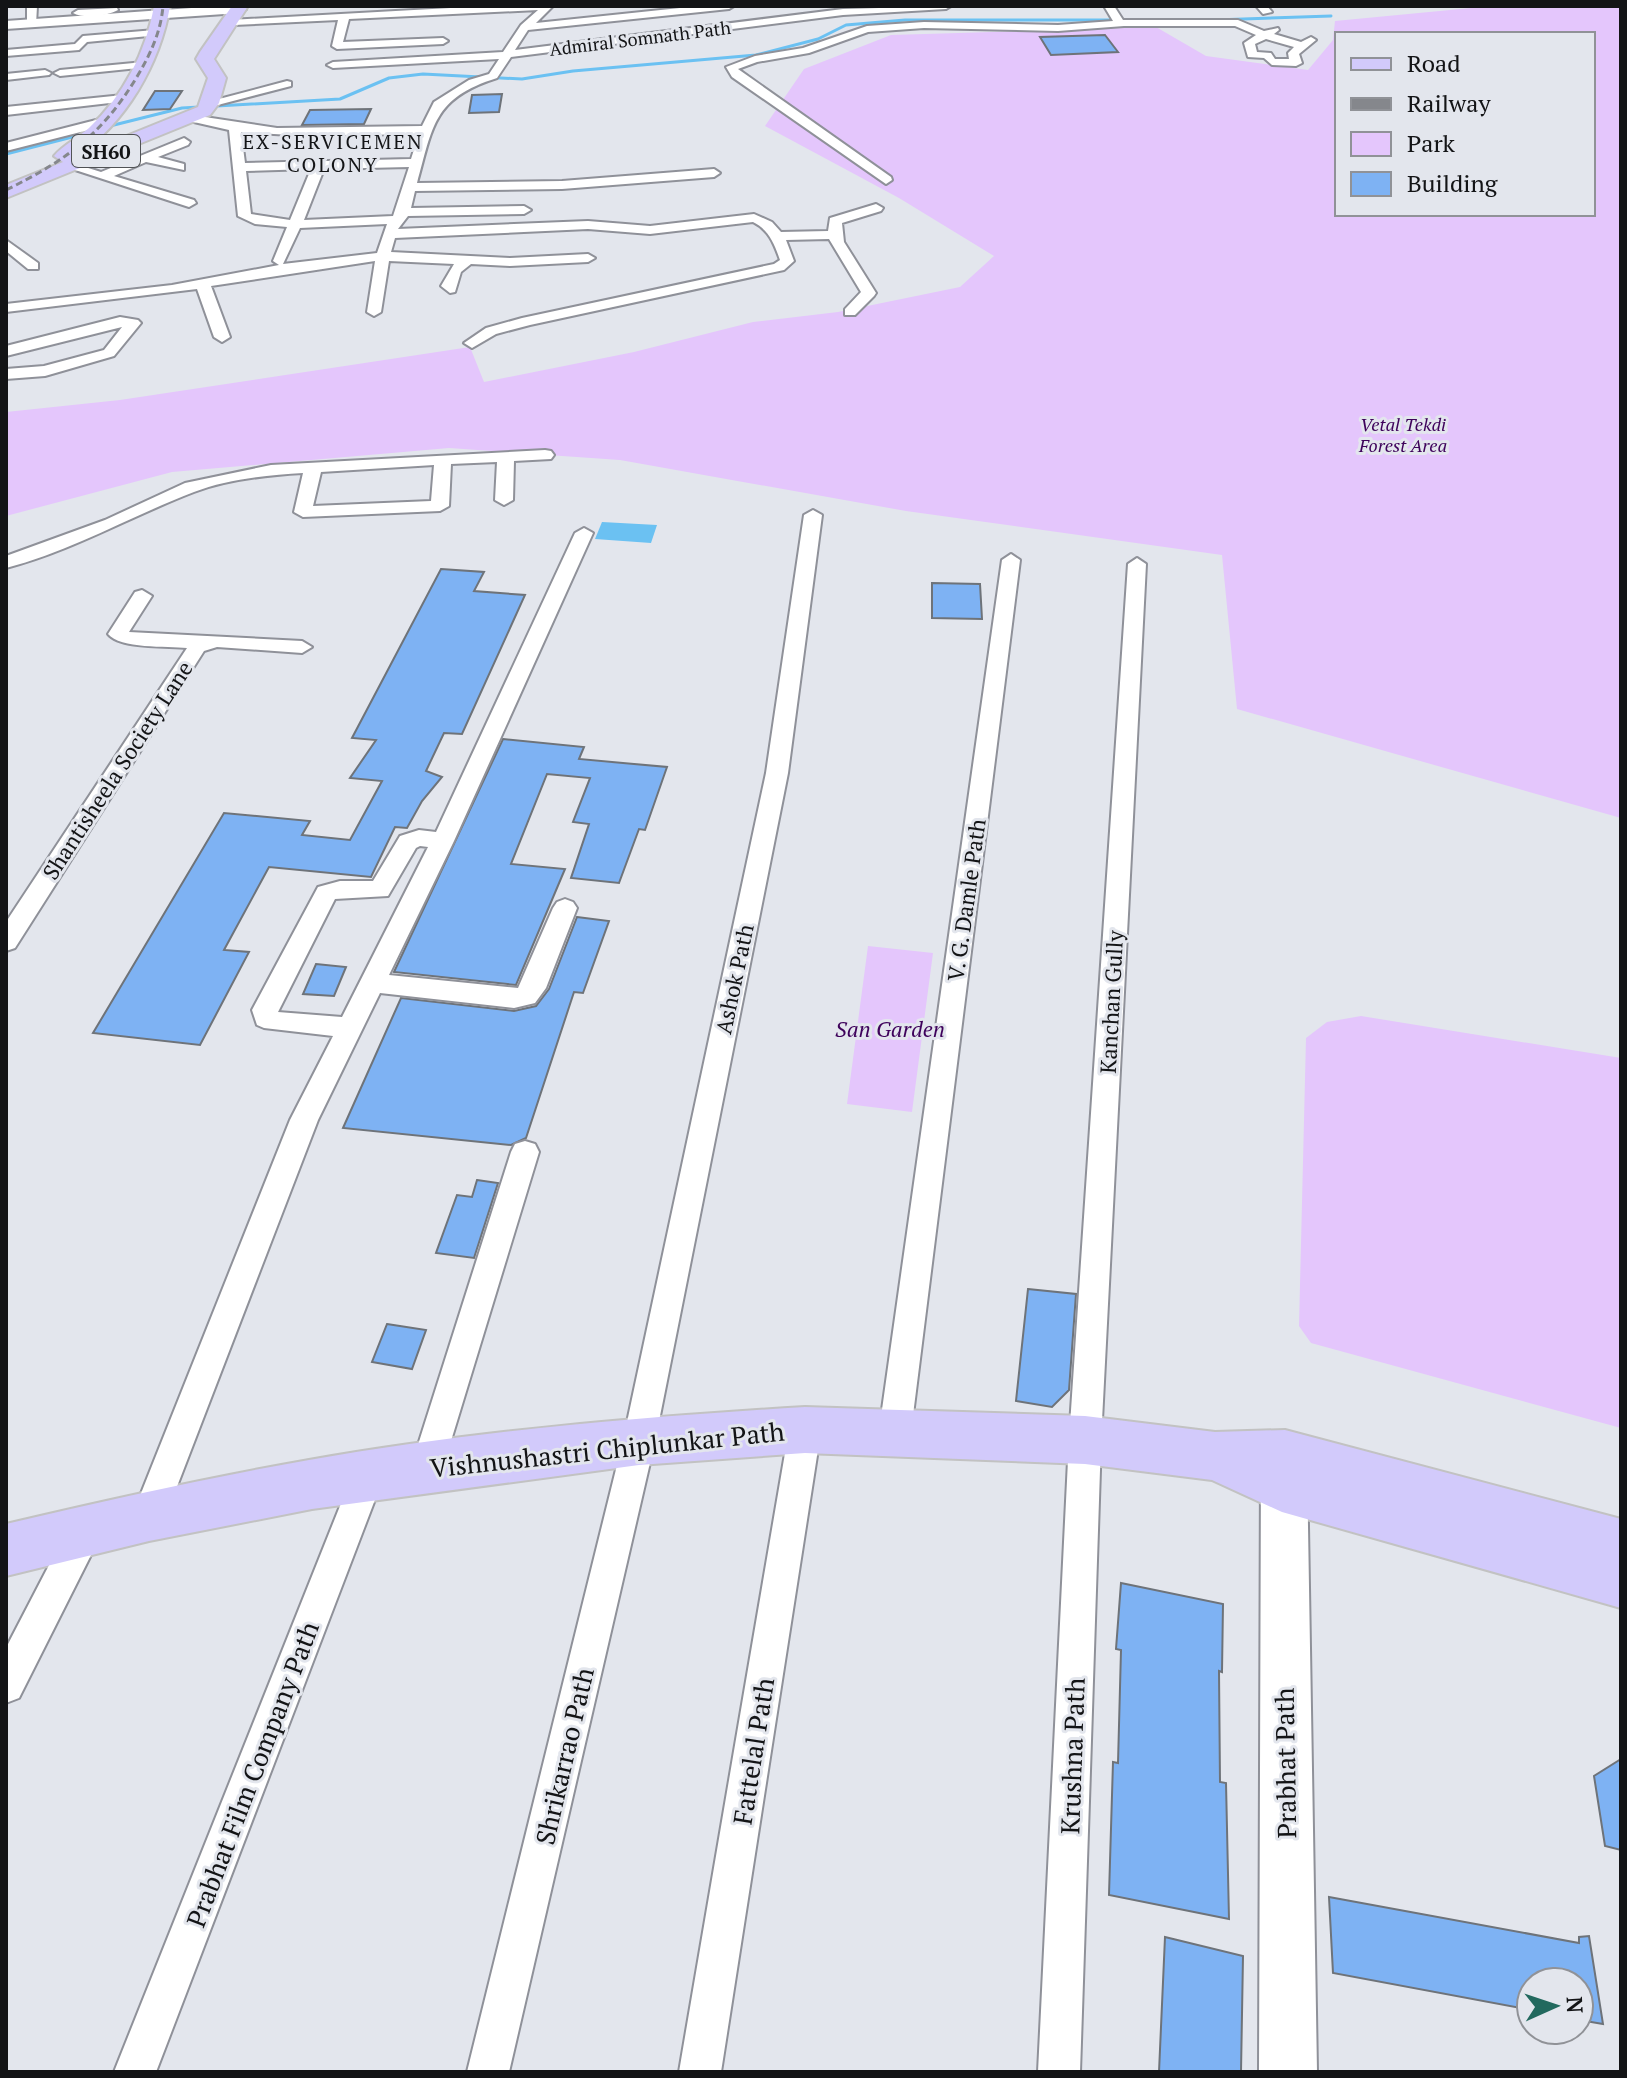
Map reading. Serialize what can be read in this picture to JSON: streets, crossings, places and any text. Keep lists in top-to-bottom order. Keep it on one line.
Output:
{"streets":{"main road":["SH60","Vishnushastri Chiplunkar Path"],"street":["Admiral Somnath Path","Shantisheela Society Lane","V. G. Damle Path","Ashok Path","Kanchan Gully","Fattelal Path","Shrikarrao Path","Krushna Path","Prabhat Path","Prabhat Film Company Path"]},"crossings":[["V. G. Damle Path","Vishnushastri Chiplunkar Path"],["Ashok Path","Vishnushastri Chiplunkar Path"],["Ashok Path","Shrikarrao Path"],["Kanchan Gully","Vishnushastri Chiplunkar Path"],["Kanchan Gully","Krushna Path"],["Vishnushastri Chiplunkar Path","Fattelal Path"],["Vishnushastri Chiplunkar Path","Shrikarrao Path"],["Vishnushastri Chiplunkar Path","Krushna Path"],["Vishnushastri Chiplunkar Path","Prabhat Path"],["Vishnushastri Chiplunkar Path","Prabhat Film Company Path"]],"districts":["EX-SERVICEMEN COLONY"],"parks":["Vetal Tekdi Forest Area","San Garden"],"legend":["Road","Railway","Park","Building"],"north":"right"}
